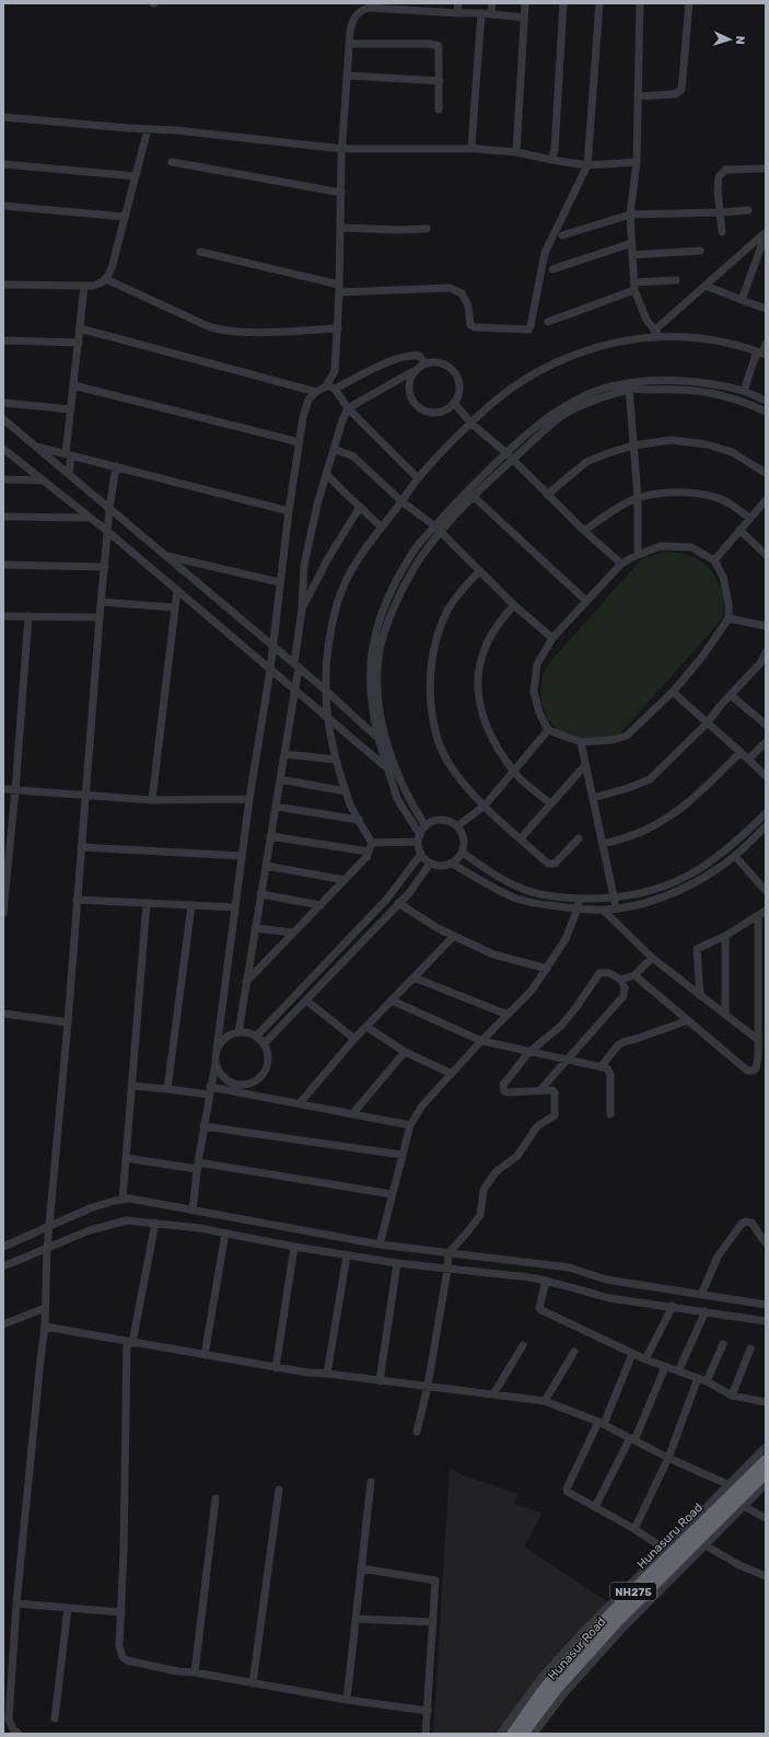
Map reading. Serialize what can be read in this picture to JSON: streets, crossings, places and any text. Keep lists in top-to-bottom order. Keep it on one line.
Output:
{"streets":{"highway":["Hunasuru Road","NH275","Hunasur Road"]},"crossings":[["Hunasuru Road","Hunasur Road"]],"north":"right"}
